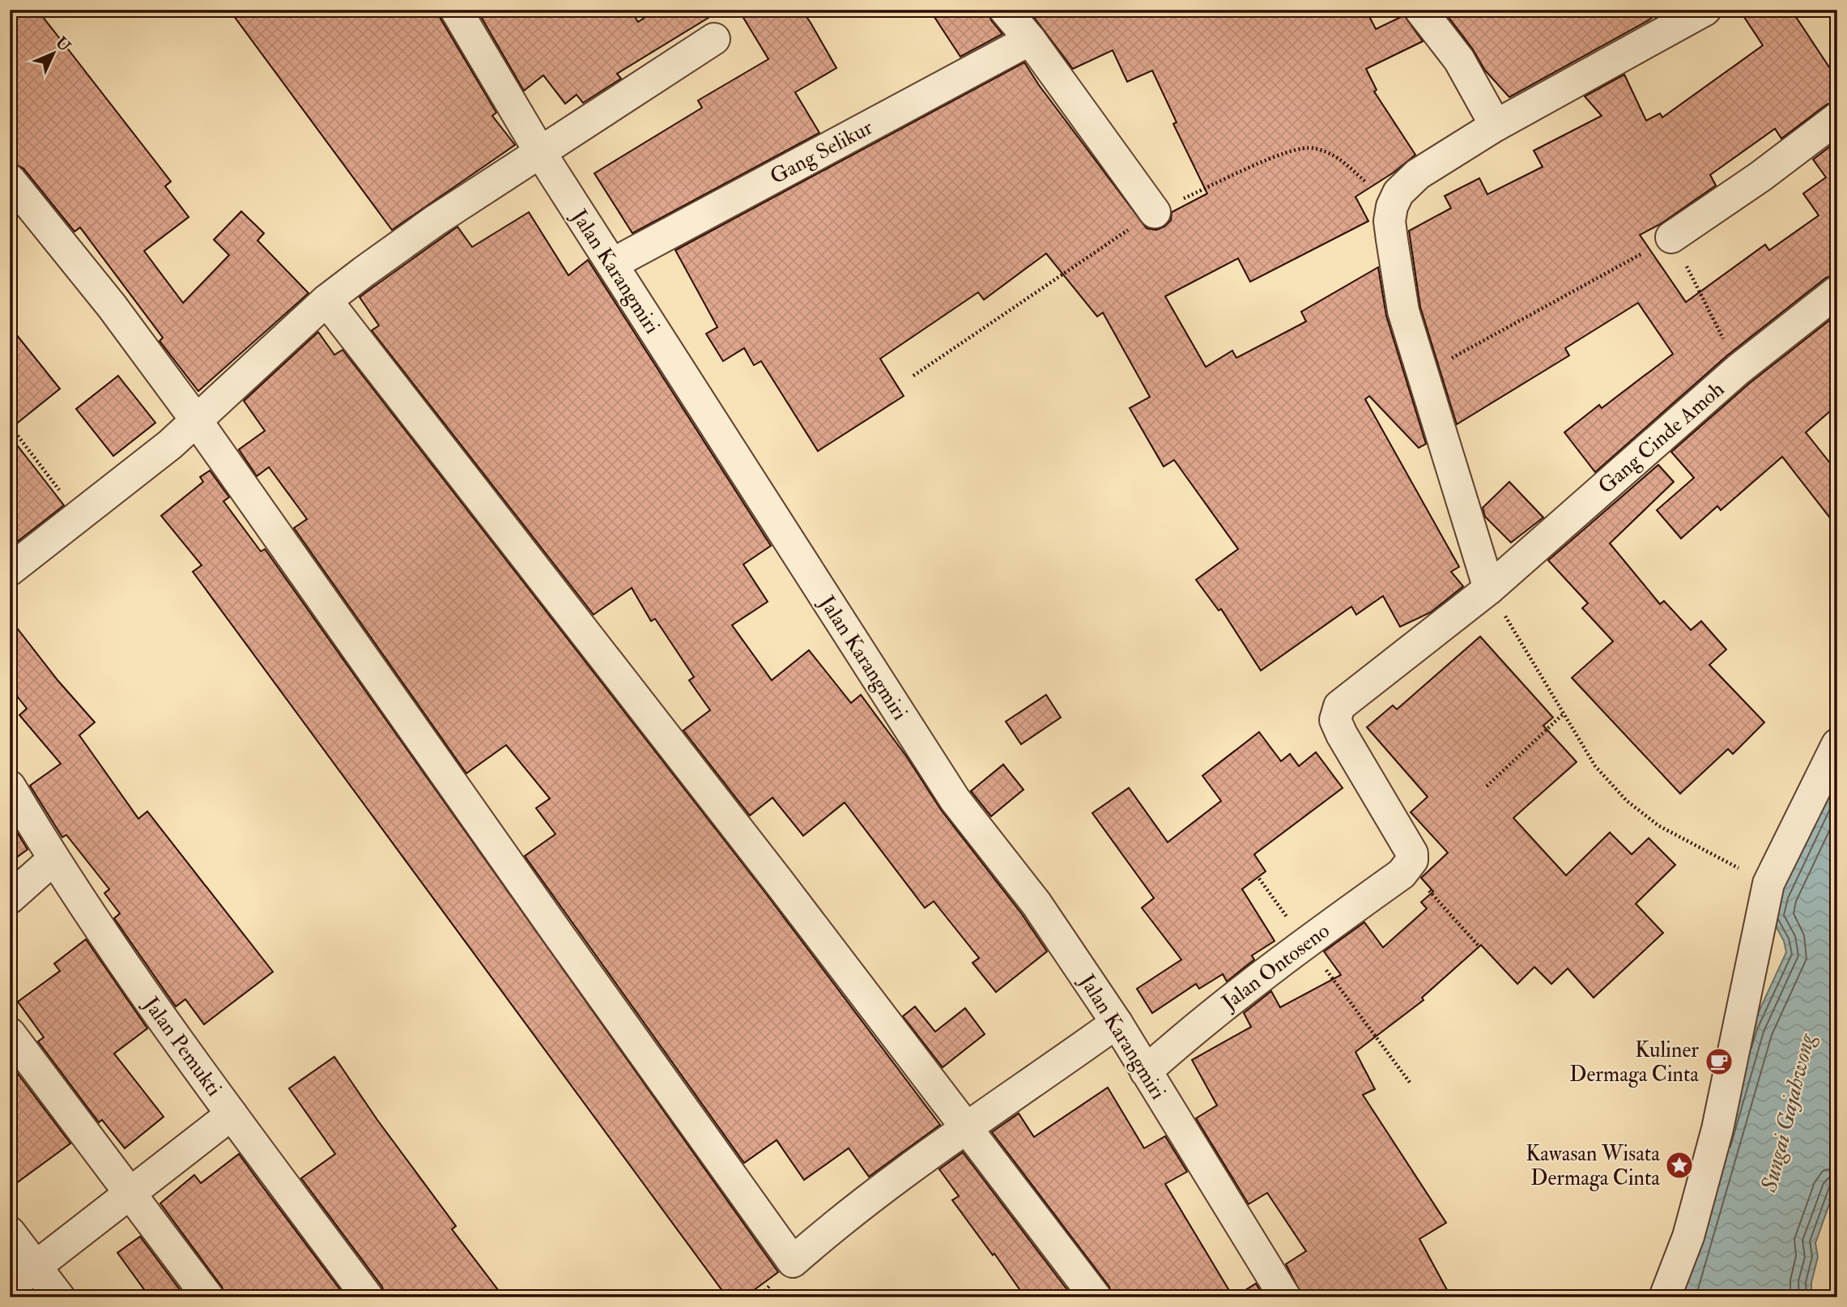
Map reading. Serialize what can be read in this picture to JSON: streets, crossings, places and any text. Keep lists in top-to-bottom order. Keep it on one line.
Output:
{"streets":{"street":["Gang Selikur","Jalan Karangmiri","Gang Cinde Amoh","Jalan Ontoseno","Jalan Pemukti"]},"crossings":[["Gang Selikur","Jalan Karangmiri"],["Jalan Karangmiri","Jalan Ontoseno"],["Gang Cinde Amoh","Jalan Ontoseno"]],"water":["Sungai Gajahwong"],"places":{"cafe":["Kuliner Dermaga Cinta"],"place":["Kawasan Wisata Dermaga Cinta"]},"north":"top right"}
